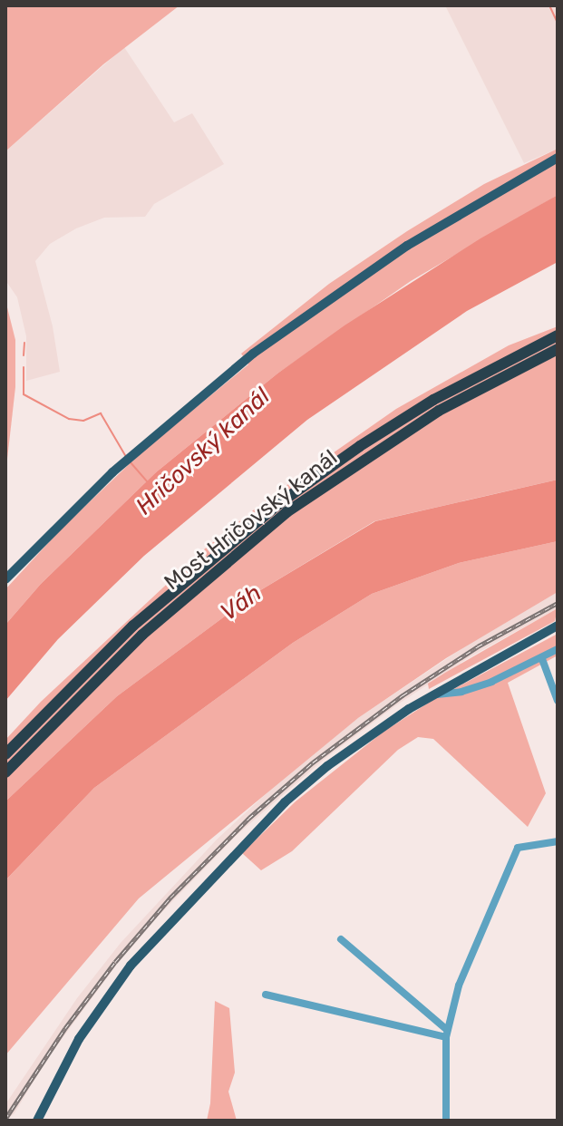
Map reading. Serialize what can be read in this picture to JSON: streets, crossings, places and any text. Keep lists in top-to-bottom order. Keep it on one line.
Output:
{"streets":{"highway":["Most Hričovský kanál"]},"water":["Hričovský kanál","Váh"]}
